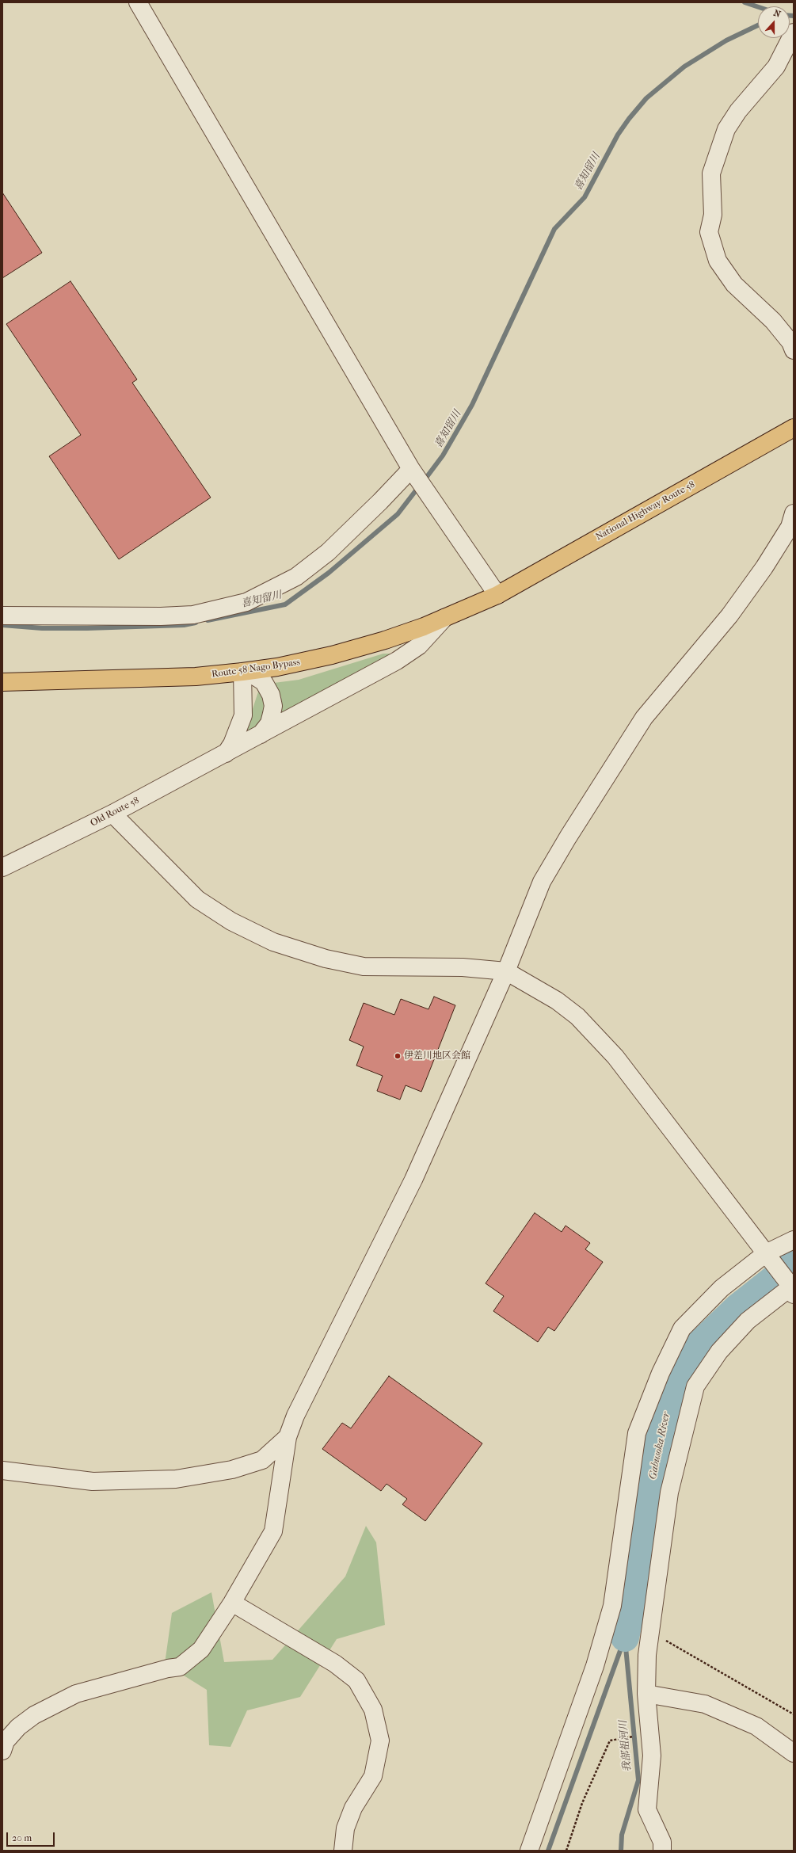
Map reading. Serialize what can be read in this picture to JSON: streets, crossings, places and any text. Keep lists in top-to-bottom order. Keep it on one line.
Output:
{"streets":{"highway":["National Highway Route 58","Route 58 Nago Bypass"],"street":["Old Route 58"]},"crossings":[["National Highway Route 58","Route 58 Nago Bypass"],["Route 58 Nago Bypass","Old Route 58"]],"water":["喜知留川","Gabusoka River","我部祖河川"],"places":["伊差川地区会館"],"scale_bar":"20 m","north":"top"}
